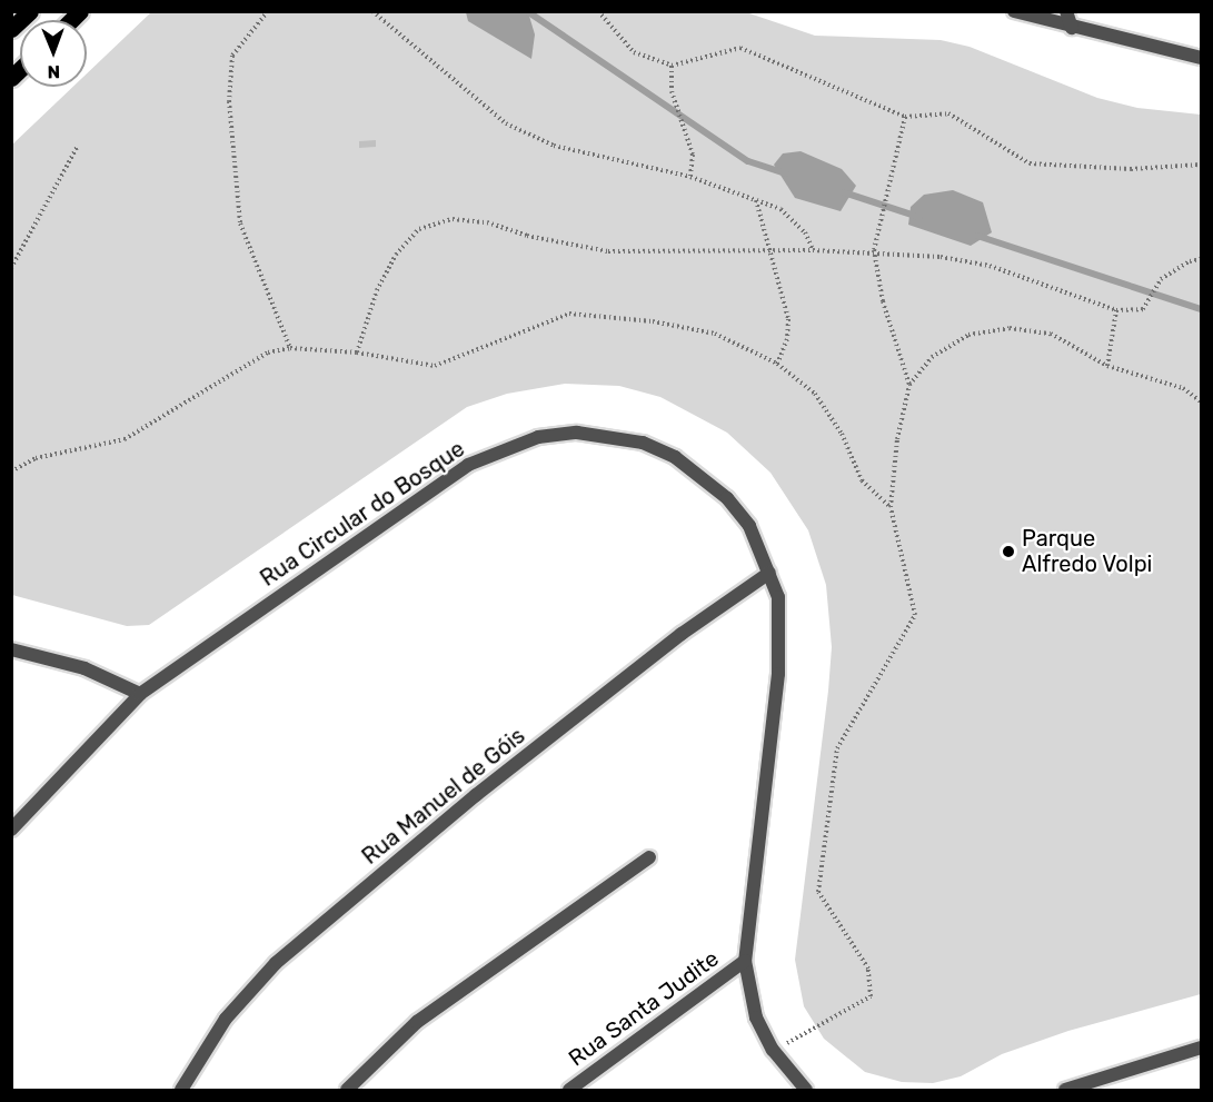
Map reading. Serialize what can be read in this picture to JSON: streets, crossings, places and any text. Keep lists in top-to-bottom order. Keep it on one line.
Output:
{"streets":{"street":["Rua Circular do Bosque","Rua Manuel de Góis","Rua Santa Judite"]},"crossings":[["Rua Circular do Bosque","Rua Manuel de Góis"],["Rua Circular do Bosque","Rua Santa Judite"]],"places":["Parque Alfredo Volpi"],"north":"bottom"}
